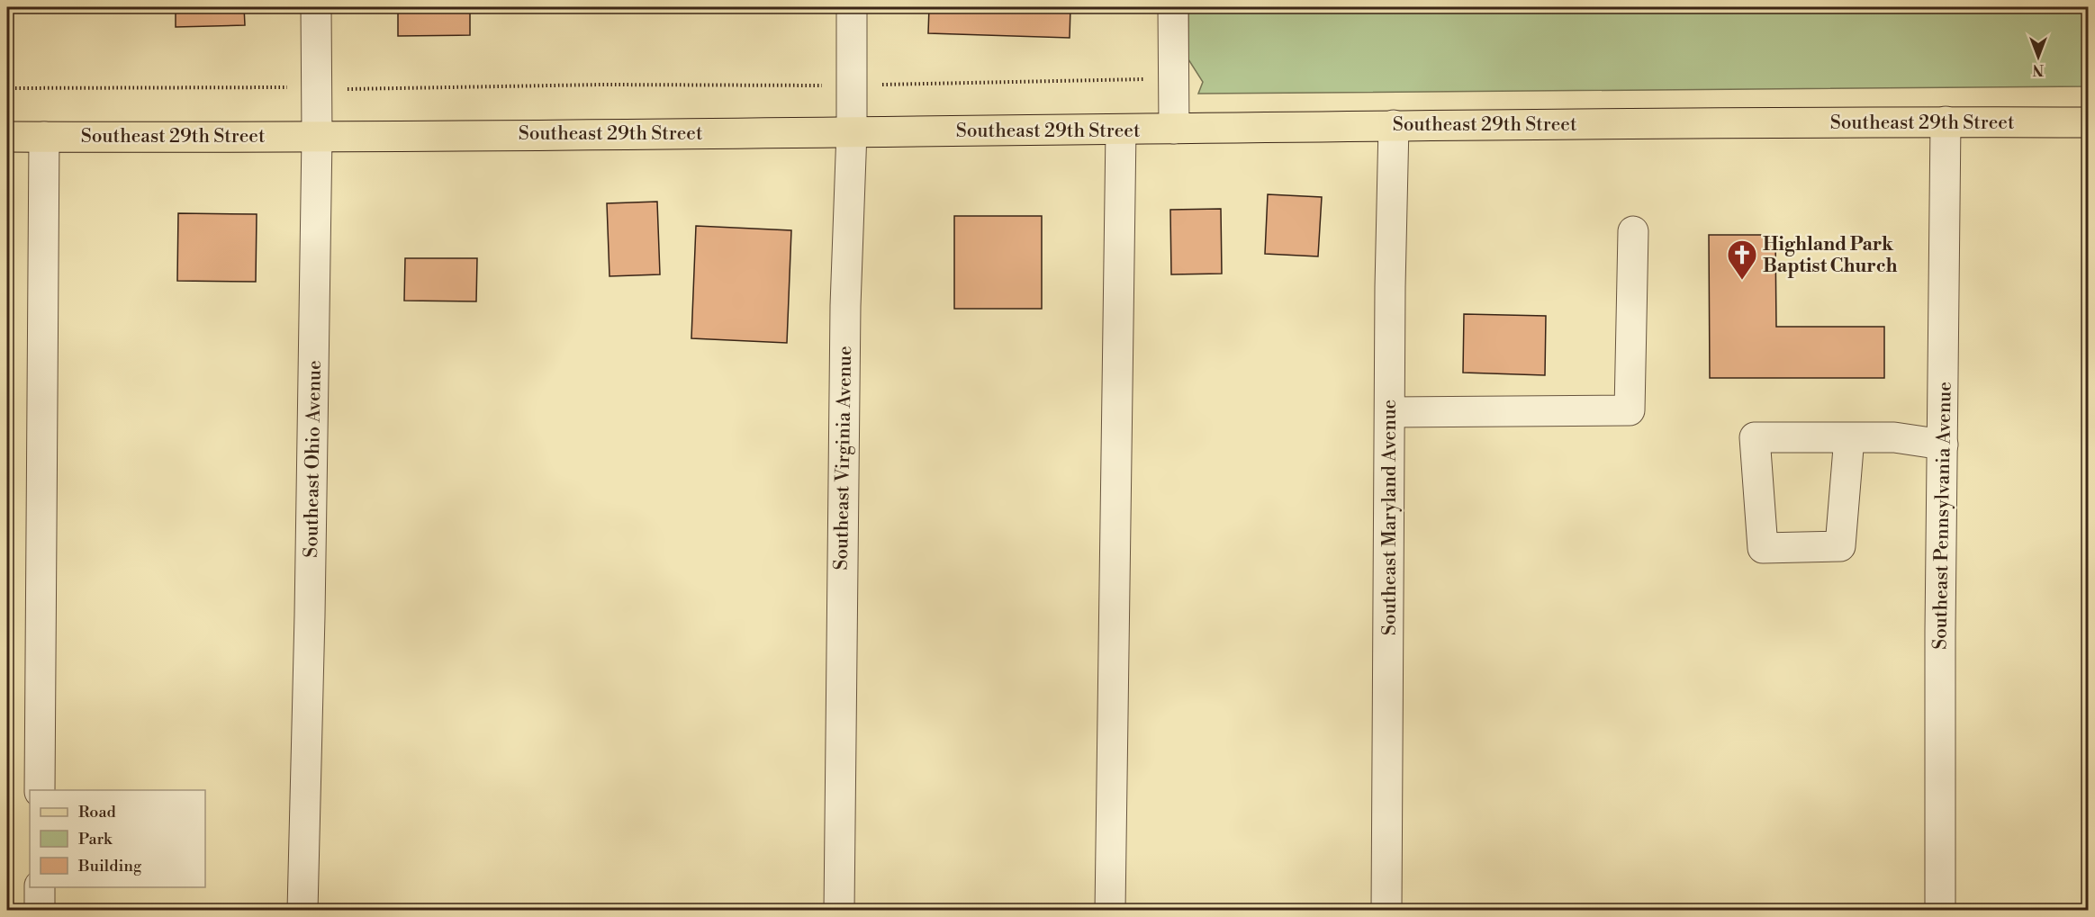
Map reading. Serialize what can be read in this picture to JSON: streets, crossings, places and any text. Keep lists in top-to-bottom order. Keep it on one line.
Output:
{"streets":{"main road":["Southeast 29th Street"],"street":["Southeast Virginia Avenue","Southeast Ohio Avenue","Southeast Pennsylvania Avenue","Southeast Maryland Avenue"]},"crossings":[["Southeast 29th Street","Southeast Virginia Avenue"],["Southeast 29th Street","Southeast Ohio Avenue"],["Southeast 29th Street","Southeast Pennsylvania Avenue"],["Southeast 29th Street","Southeast Maryland Avenue"]],"places":{"church":["Highland Park Baptist Church"]},"legend":["Road","Park","Building"],"north":"bottom"}
